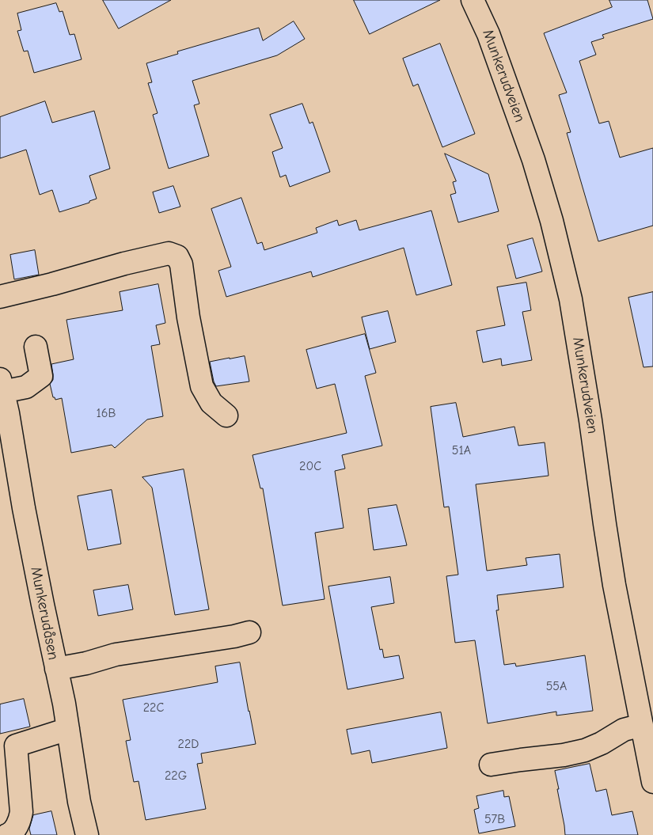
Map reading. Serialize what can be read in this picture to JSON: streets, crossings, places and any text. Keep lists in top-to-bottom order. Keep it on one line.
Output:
{"streets":{"street":["Munkerudveien","Munkerudåsen"]},"house_numbers":["16B","51A","20C","55A","22C","22D","22G","57B"]}
